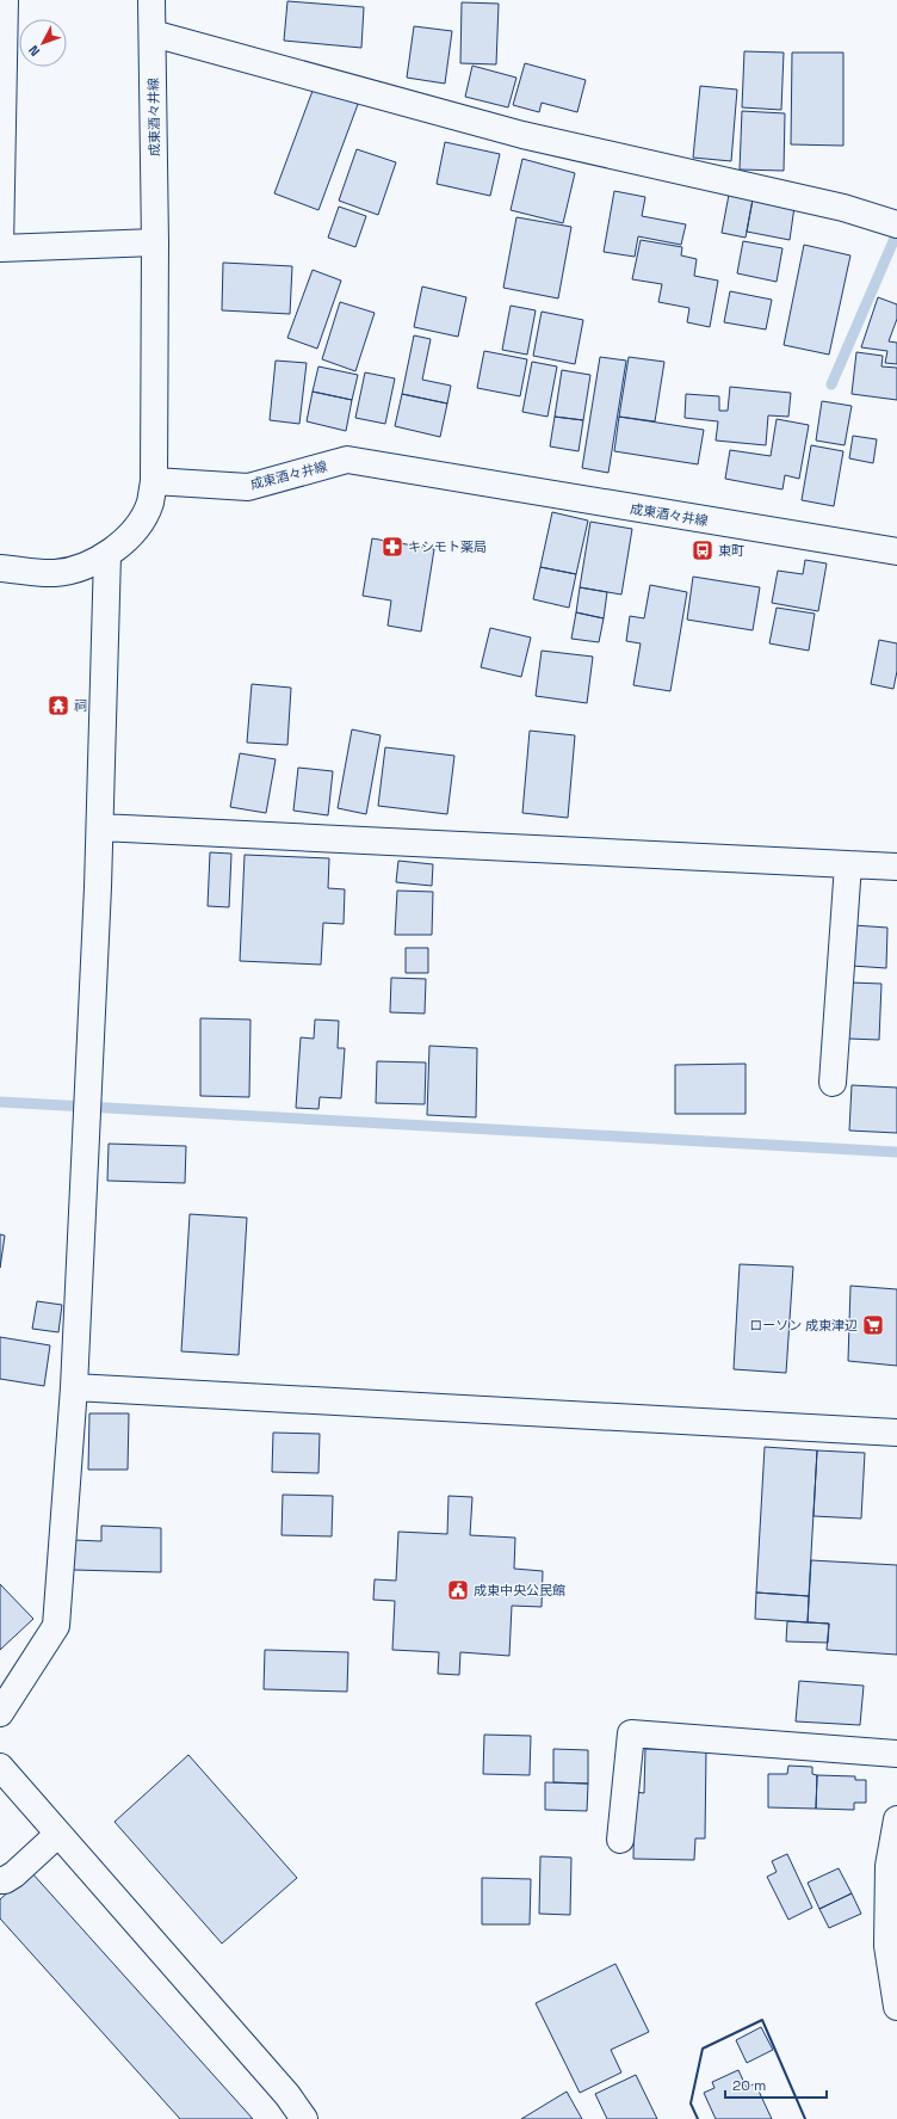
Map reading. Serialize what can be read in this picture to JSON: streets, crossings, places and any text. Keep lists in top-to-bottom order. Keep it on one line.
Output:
{"streets":{"street":["成東酒々井線"]},"places":{"pharmacy":["キシモト薬局"],"bus stop":["東町"],"temple":["祠"],"supermarket":["ローソン 成東津辺"],"public building":["成東中央公民館"]},"scale_bar":"20 m","north":"bottom left"}
